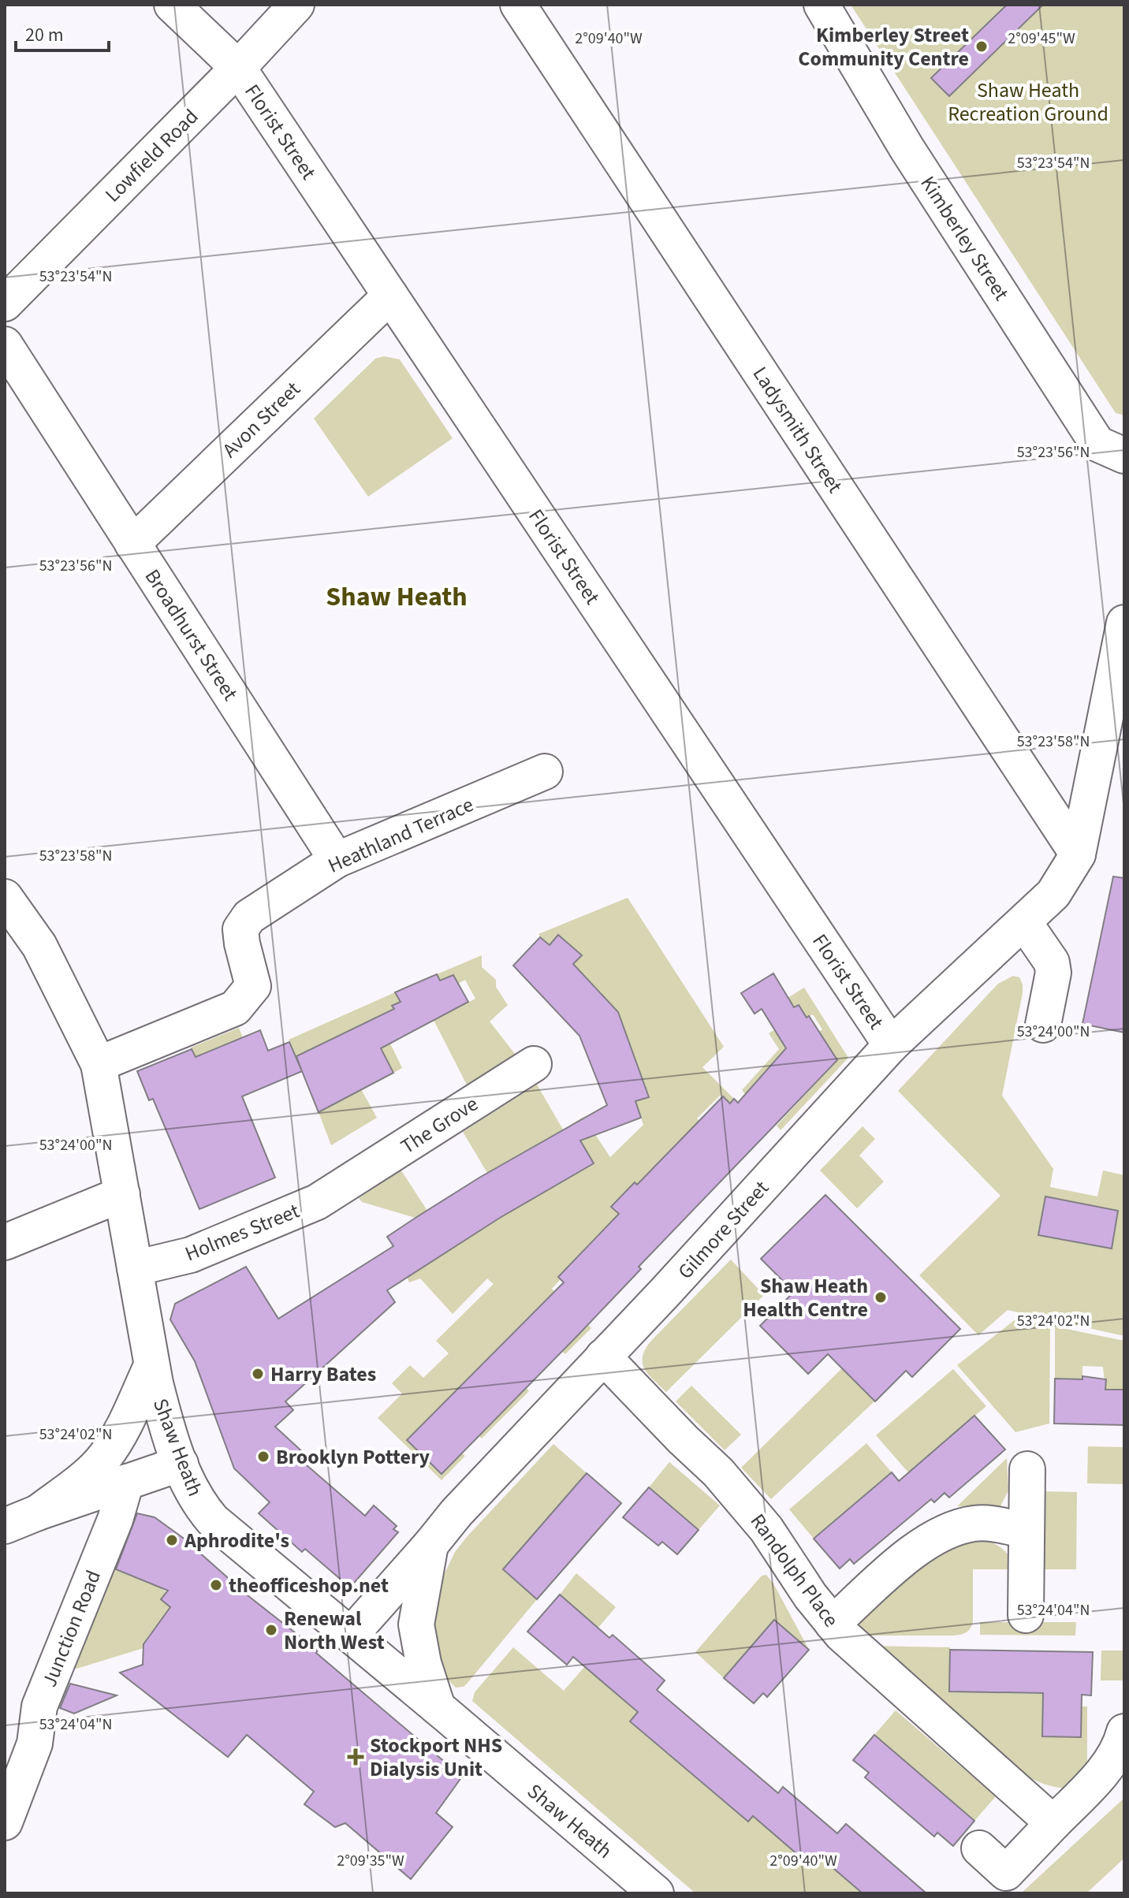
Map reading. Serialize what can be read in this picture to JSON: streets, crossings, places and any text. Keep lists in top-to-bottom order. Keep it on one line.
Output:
{"streets":{"street":["Florist Street","Lowfield Road","Kimberley Street","Avon Street","Ladysmith Street","Broadhurst Street","Heathland Terrace","The Grove","Gilmore Street","Holmes Street","Shaw Heath","Randolph Place","Junction Road"]},"crossings":[["Florist Street","Lowfield Road"],["Florist Street","Avon Street"],["Florist Street","Gilmore Street"],["Avon Street","Broadhurst Street"],["Ladysmith Street","Gilmore Street"],["Broadhurst Street","Heathland Terrace"],["Heathland Terrace","Shaw Heath"],["The Grove","Holmes Street"],["Gilmore Street","Shaw Heath"],["Gilmore Street","Randolph Place"],["Holmes Street","Shaw Heath"]],"districts":["Shaw Heath"],"parks":["Shaw Heath Recreation Ground"],"places":{"other":["Kimberley Street Community Centre","Shaw Heath Health Centre","Harry Bates","Brooklyn Pottery","Aphrodite's","theofficeshop.net","Renewal North West"],"health":["Stockport NHS Dialysis Unit"]},"scale_bar":"20 m","coordinates":["2°09'40\"W","2°09'45\"W","53°23'54\"N","53°23'56\"N","53°23'58\"N","53°24'00\"N","53°24'02\"N","53°24'04\"N","2°09'35\"W"]}
